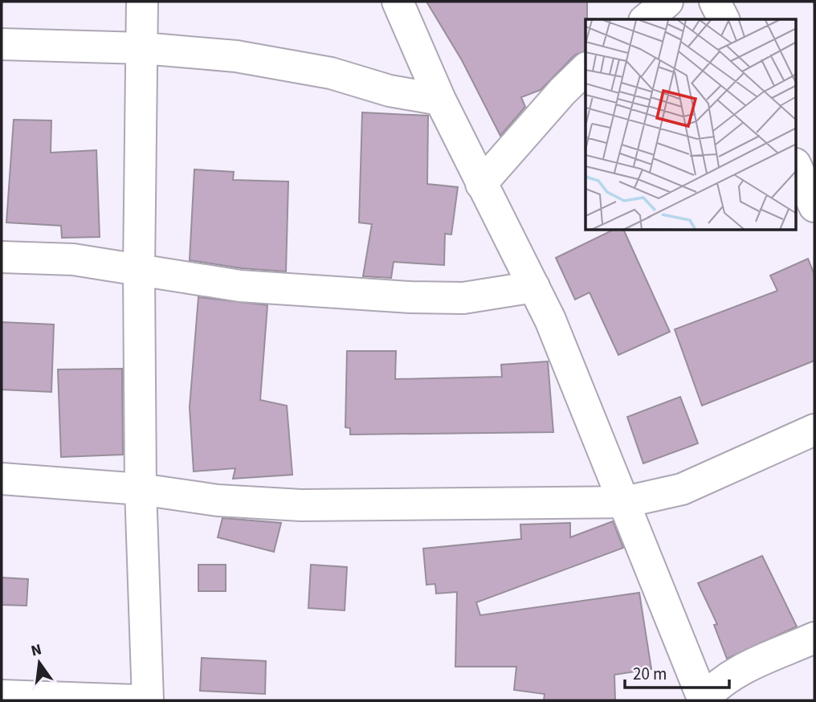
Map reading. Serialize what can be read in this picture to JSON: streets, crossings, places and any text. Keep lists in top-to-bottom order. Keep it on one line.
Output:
{"scale_bar":"20 m","north":"top"}
